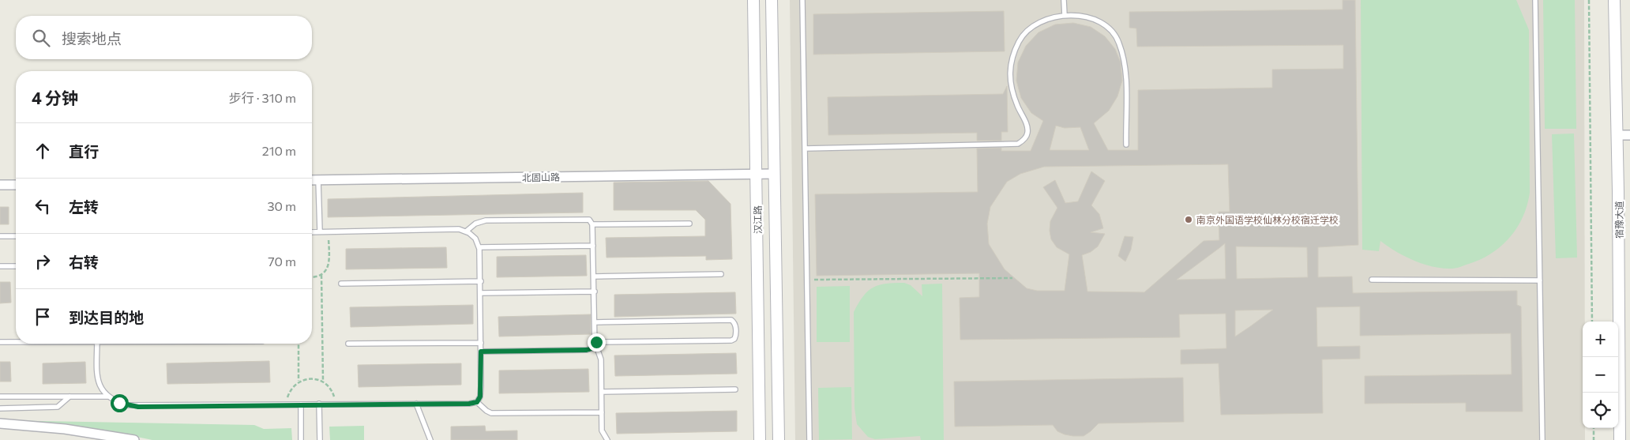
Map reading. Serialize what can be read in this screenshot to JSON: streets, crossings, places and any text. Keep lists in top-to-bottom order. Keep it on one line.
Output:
{"streets":{"street":["北固山路","汉江路","宿豫大道"]},"crossings":[["北固山路","汉江路"]],"places":["南京外国语学校仙林分校宿迁学校"],"page":{"search":"搜索地点","heading":["4 分钟","步行 · 310 m"],"list":[["直行","210 m"],["左转","30 m"],["右转","70 m"],"到达目的地"],"map_buttons":["+","−"]}}
